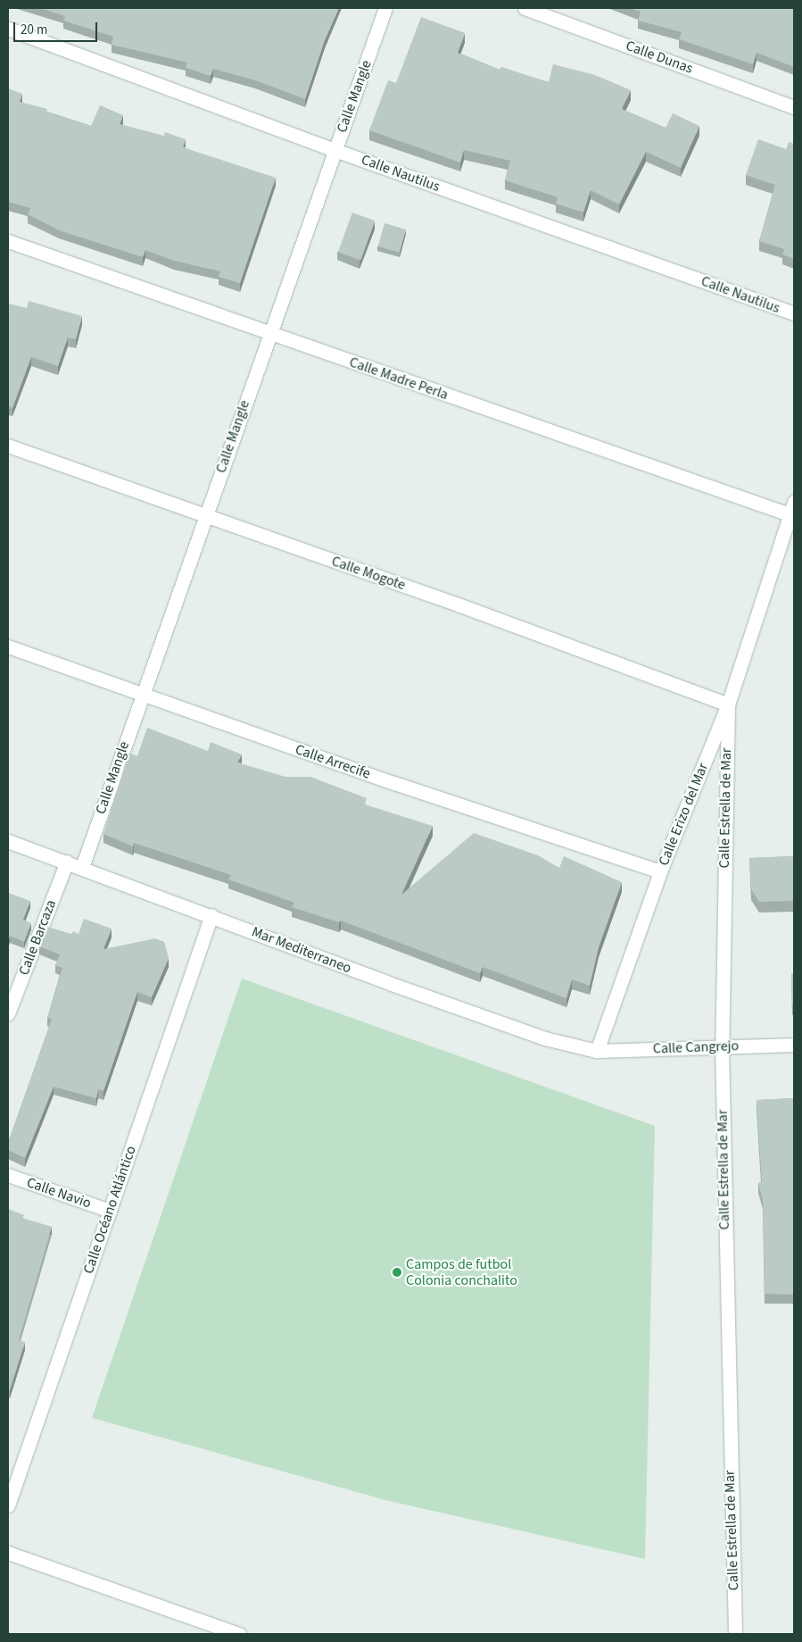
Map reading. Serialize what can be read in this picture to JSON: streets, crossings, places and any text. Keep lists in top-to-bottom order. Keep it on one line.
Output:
{"streets":{"street":["Calle Dunas","Calle Mangle","Calle Nautilus","Calle Madre Perla","Calle Mogote","Calle Arrecife","Calle Estrella de Mar","Calle Erizo del Mar","Calle Barcaza","Mar Mediterraneo","Calle Cangrejo","Calle Navio","Calle Océano Atlántico"]},"crossings":[["Calle Mangle","Calle Nautilus"],["Calle Mangle","Calle Madre Perla"],["Calle Mangle","Calle Mogote"],["Calle Mangle","Calle Arrecife"],["Calle Mangle","Mar Mediterraneo"],["Calle Madre Perla","Calle Erizo del Mar"],["Calle Mogote","Calle Estrella de Mar"],["Calle Mogote","Calle Erizo del Mar"],["Calle Arrecife","Calle Erizo del Mar"],["Calle Estrella de Mar","Calle Erizo del Mar"],["Calle Estrella de Mar","Calle Cangrejo"],["Calle Erizo del Mar","Mar Mediterraneo"],["Calle Erizo del Mar","Calle Cangrejo"],["Calle Barcaza","Mar Mediterraneo"],["Mar Mediterraneo","Calle Cangrejo"],["Mar Mediterraneo","Calle Océano Atlántico"],["Calle Navio","Calle Océano Atlántico"]],"places":["Campos de futbol Colonia conchalito"],"scale_bar":"20 m"}
